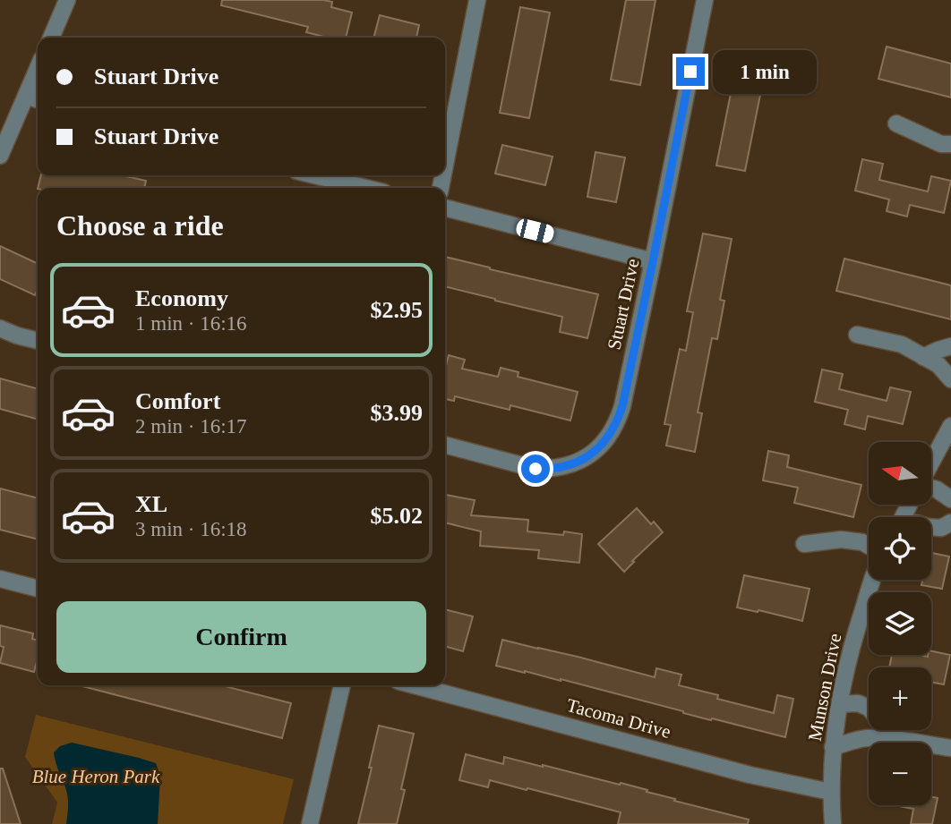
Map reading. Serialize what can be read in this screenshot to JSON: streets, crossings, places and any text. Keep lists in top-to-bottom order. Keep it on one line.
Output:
{"streets":{"street":["Stuart Drive","Munson Drive","Tacoma Drive"]},"crossings":[["Munson Drive","Tacoma Drive"]],"parks":["Blue Heron Park"],"north":"left","page":{"banner":["Stuart Drive","Stuart Drive"],"bubble":"1 min","heading":"Choose a ride","list":[{"name":"Economy","note":"1 min · 16:16","value":"$2.95"},{"name":"Comfort","note":"2 min · 16:17","value":"$3.99"},{"name":"XL","note":"3 min · 16:18","value":"$5.02"}],"map_buttons":["+","−"],"buttons":"Confirm"}}
